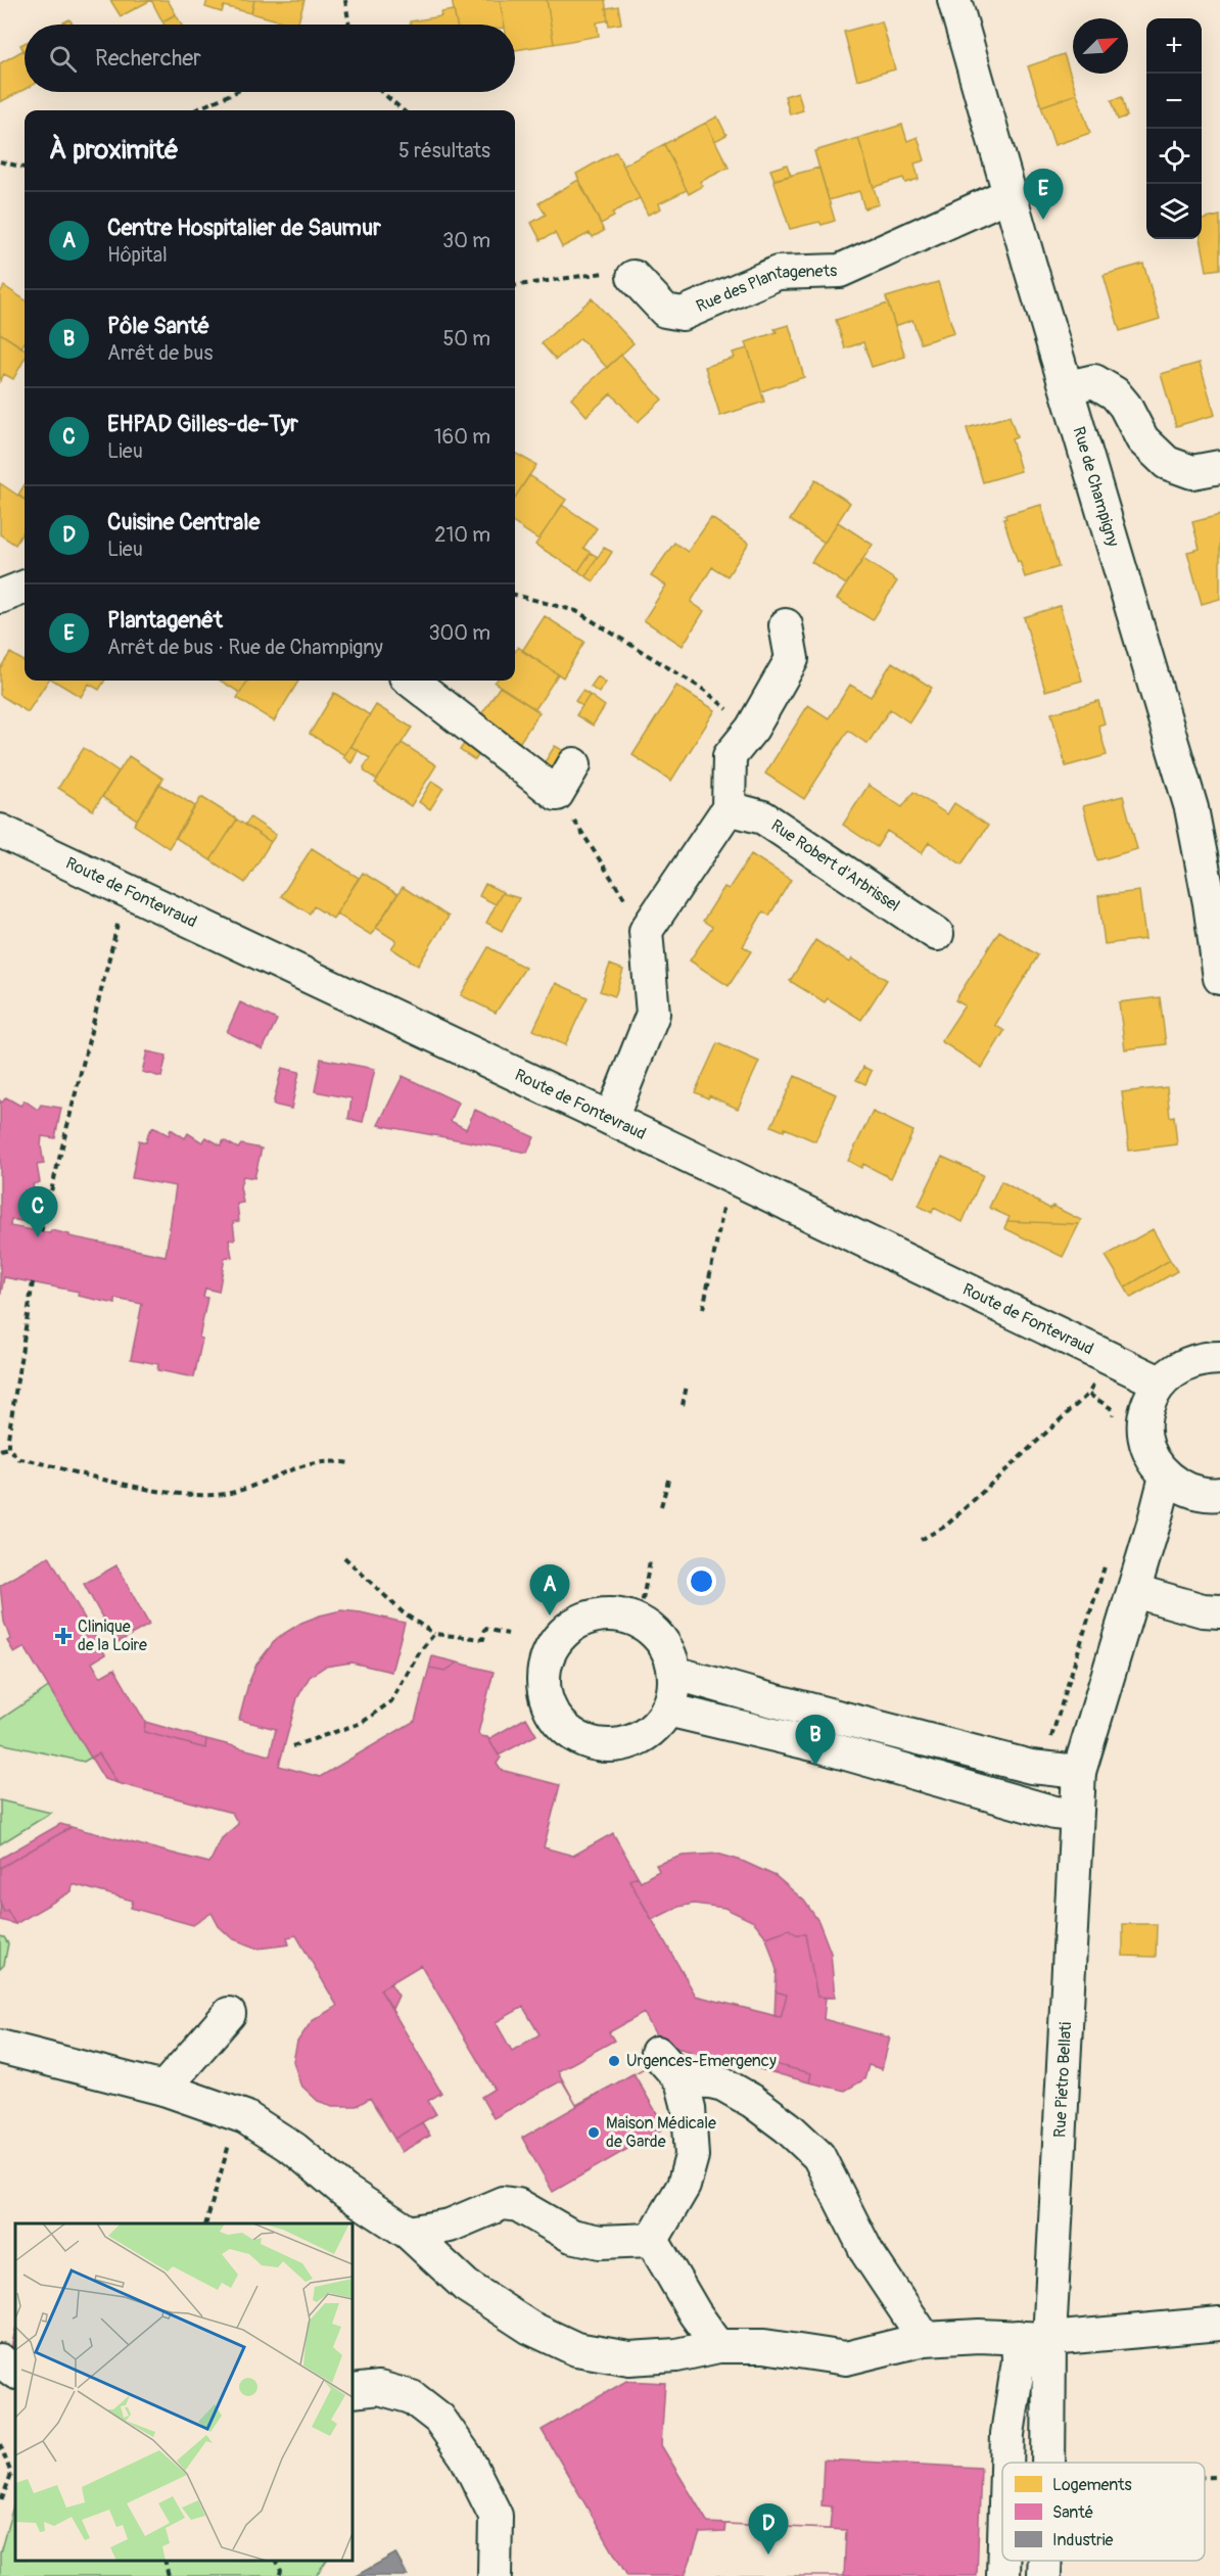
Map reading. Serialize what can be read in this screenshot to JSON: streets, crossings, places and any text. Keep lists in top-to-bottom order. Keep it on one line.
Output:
{"streets":{"street":["Rue des Plantagenets","Rue de Champigny","Rue Robert d'Arbrissel","Route de Fontevraud","Rue Pietro Bellati"]},"crossings":[["Rue des Plantagenets","Rue de Champigny"]],"places":{"health":["Clinique de la Loire"],"other":["Urgences-Emergency","Maison Médicale de Garde"]},"legend":["Logements","Santé","Industrie"],"north":"top right","page":{"map_buttons":["+","−"],"search":"Rechercher","heading":["À proximité","5 résultats"],"pins":["E","C","A","B","D"],"list":[{"mark":"A","name":"Centre Hospitalier de Saumur","note":"Hôpital","value":"30 m"},{"mark":"B","name":"Pôle Santé","note":"Arrêt de bus","value":"50 m"},{"mark":"C","name":"EHPAD Gilles-de-Tyr","note":"Lieu","value":"160 m"},{"mark":"D","name":"Cuisine Centrale","note":"Lieu","value":"210 m"},{"mark":"E","name":"Plantagenêt","note":"Arrêt de bus · Rue de Champigny","value":"300 m"}]}}
